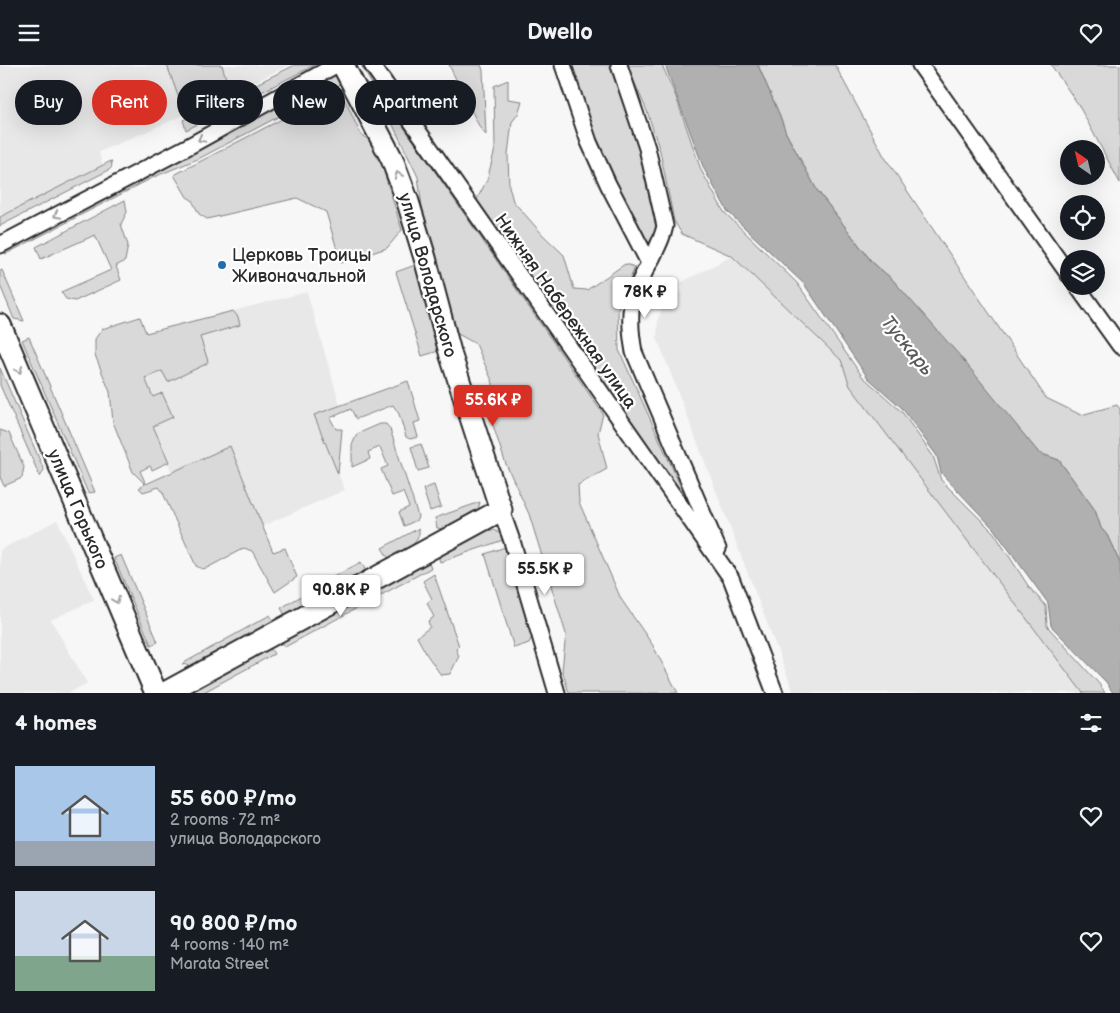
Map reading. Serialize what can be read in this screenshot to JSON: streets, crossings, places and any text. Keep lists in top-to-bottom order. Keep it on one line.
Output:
{"streets":{"street":["улица Володарского","Нижняя Набережная улица","улица Горького"]},"one_way":["улица Володарского","улица Горького"],"water":["Тускарь"],"places":["Церковь Троицы Живоначальной"],"north":"top left","page":{"header":"Dwello","chip":["Buy","Rent","Filters","New","Apartment"],"price":["78K ₽","55.6K ₽","55.5K ₽","90.8K ₽"],"heading":"4 homes","list":[{"name":"55 600 ₽/mo","note":"2 rooms · 72 m² · улица Володарского"},{"name":"90 800 ₽/mo","note":"4 rooms · 140 m² · Marata Street"}]}}
